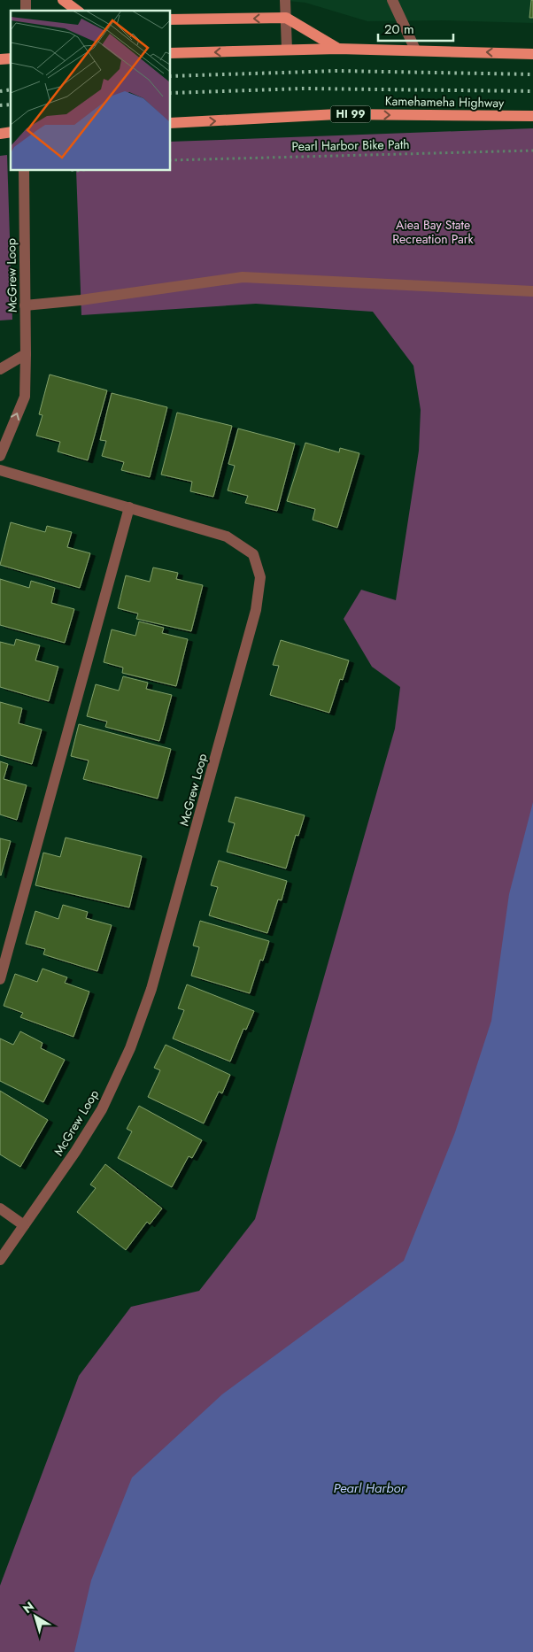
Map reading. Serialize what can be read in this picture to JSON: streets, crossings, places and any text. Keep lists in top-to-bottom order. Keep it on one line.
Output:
{"streets":{"main road":["Kamehameha Highway","HI 99"],"street":["McGrew Loop"],"path":["Pearl Harbor Bike Path"]},"water":["Pearl Harbor"],"parks":["Aiea Bay State Recreation Park"],"scale_bar":"20 m","north":"top left"}
